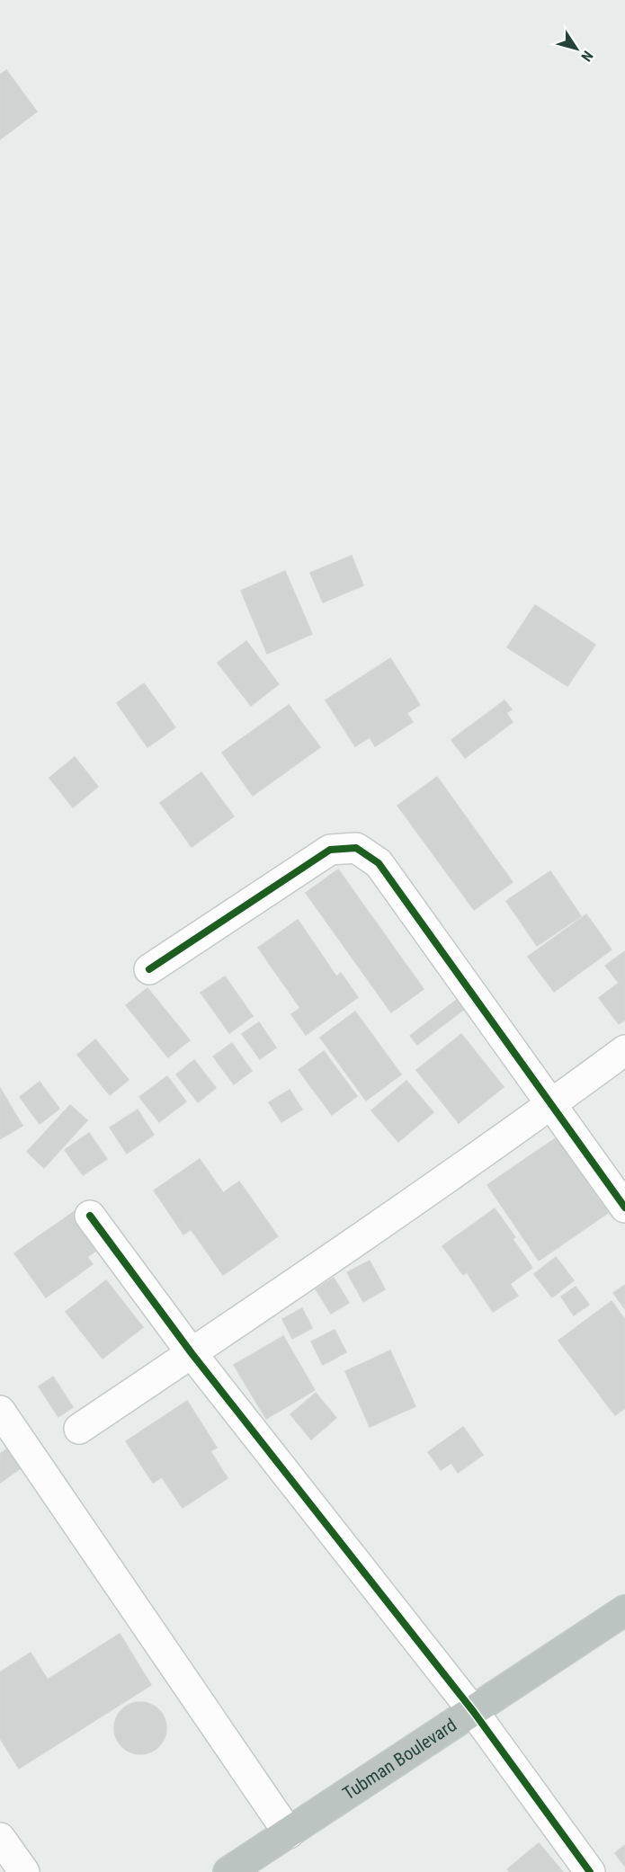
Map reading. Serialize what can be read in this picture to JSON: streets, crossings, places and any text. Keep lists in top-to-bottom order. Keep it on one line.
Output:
{"streets":{"highway":["Tubman Boulevard"]},"north":"bottom right"}
